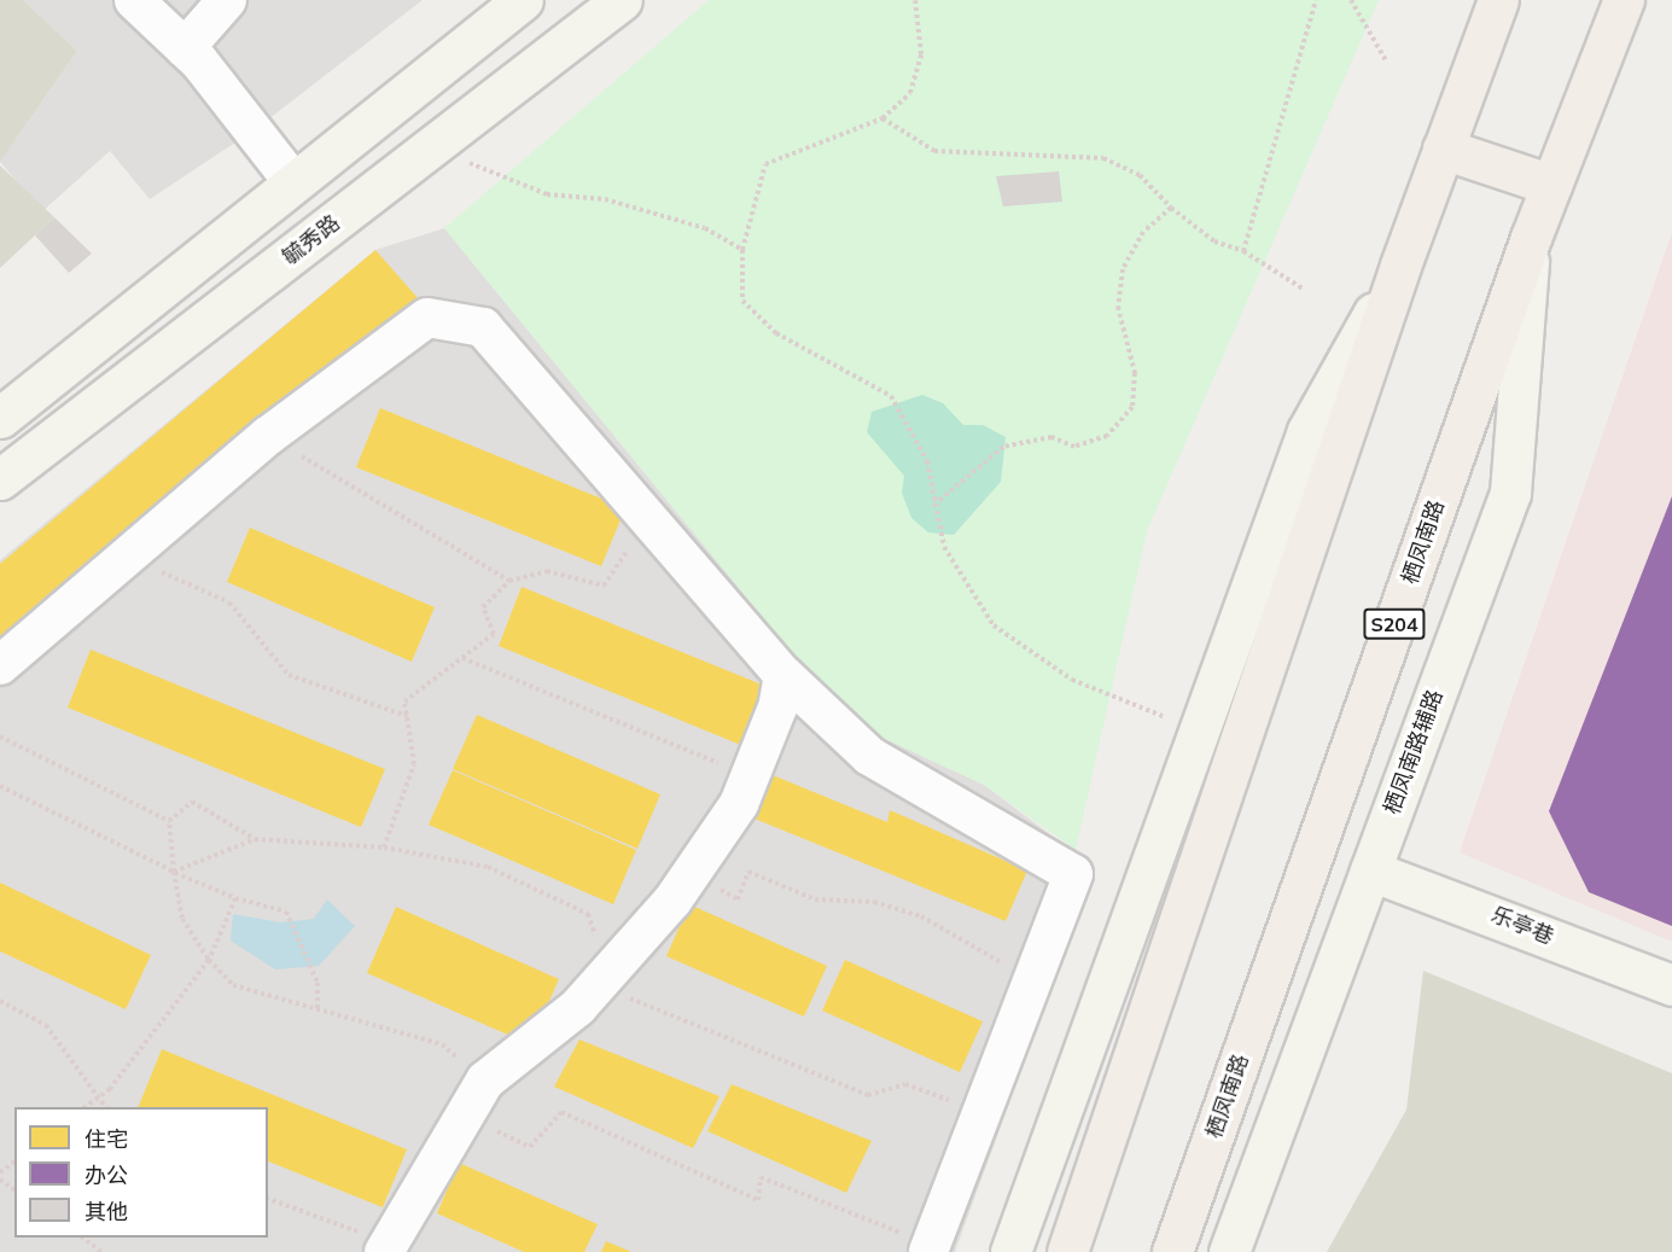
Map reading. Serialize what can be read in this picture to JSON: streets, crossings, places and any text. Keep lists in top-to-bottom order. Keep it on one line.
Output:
{"streets":{"main road":["栖凤南路","S204"],"street":["毓秀路","栖凤南路辅路","乐亭巷"]},"crossings":[["栖凤南路","栖凤南路辅路"],["栖凤南路辅路","乐亭巷"]],"legend":["住宅","办公","其他"]}
